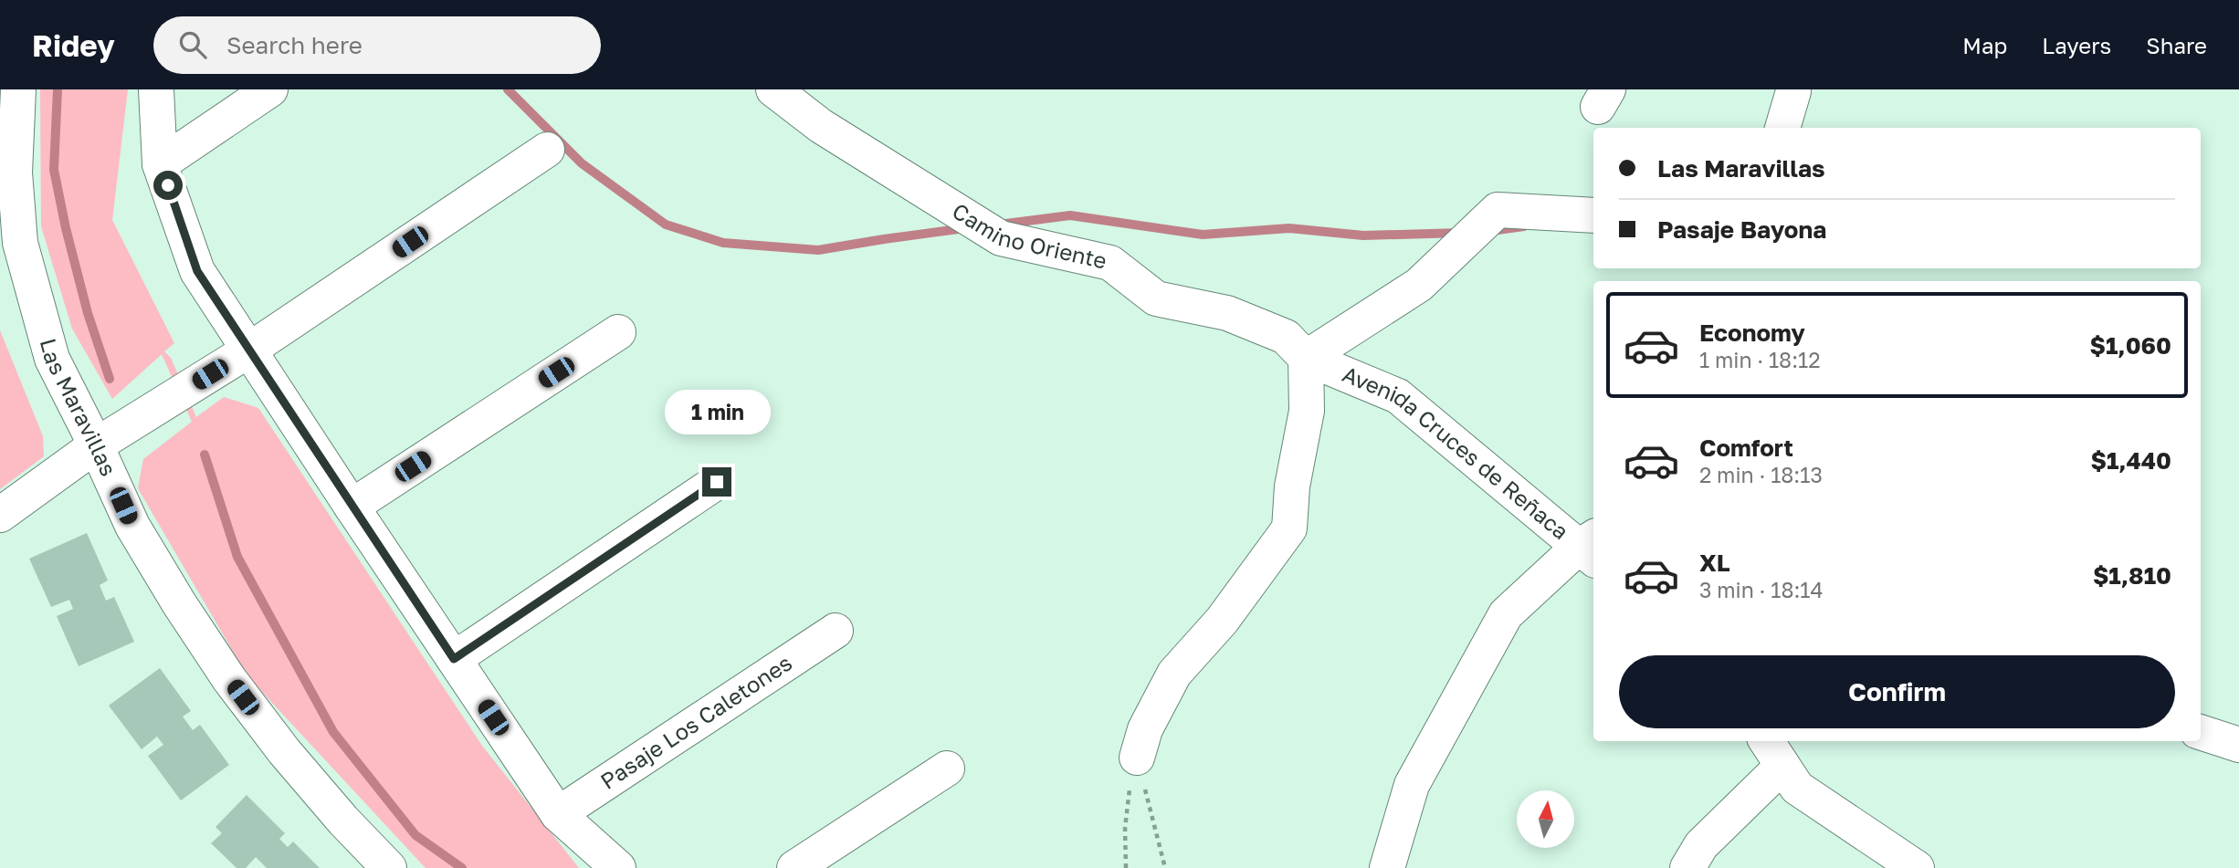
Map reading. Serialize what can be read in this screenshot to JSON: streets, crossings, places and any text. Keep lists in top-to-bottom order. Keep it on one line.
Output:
{"streets":{"street":["Camino Oriente","Las Maravillas","Avenida Cruces de Reñaca","Pasaje Los Caletones"]},"crossings":[["Camino Oriente","Avenida Cruces de Reñaca"]],"north":"top","page":{"header":"Ridey","search":"Search here","nav":["Map","Layers","Share"],"banner":["Las Maravillas","Pasaje Bayona"],"list":[{"name":"Economy","note":"1 min · 18:12","value":"$1,060"},{"name":"Comfort","note":"2 min · 18:13","value":"$1,440"},{"name":"XL","note":"3 min · 18:14","value":"$1,810"}],"bubble":"1 min","buttons":"Confirm"}}
